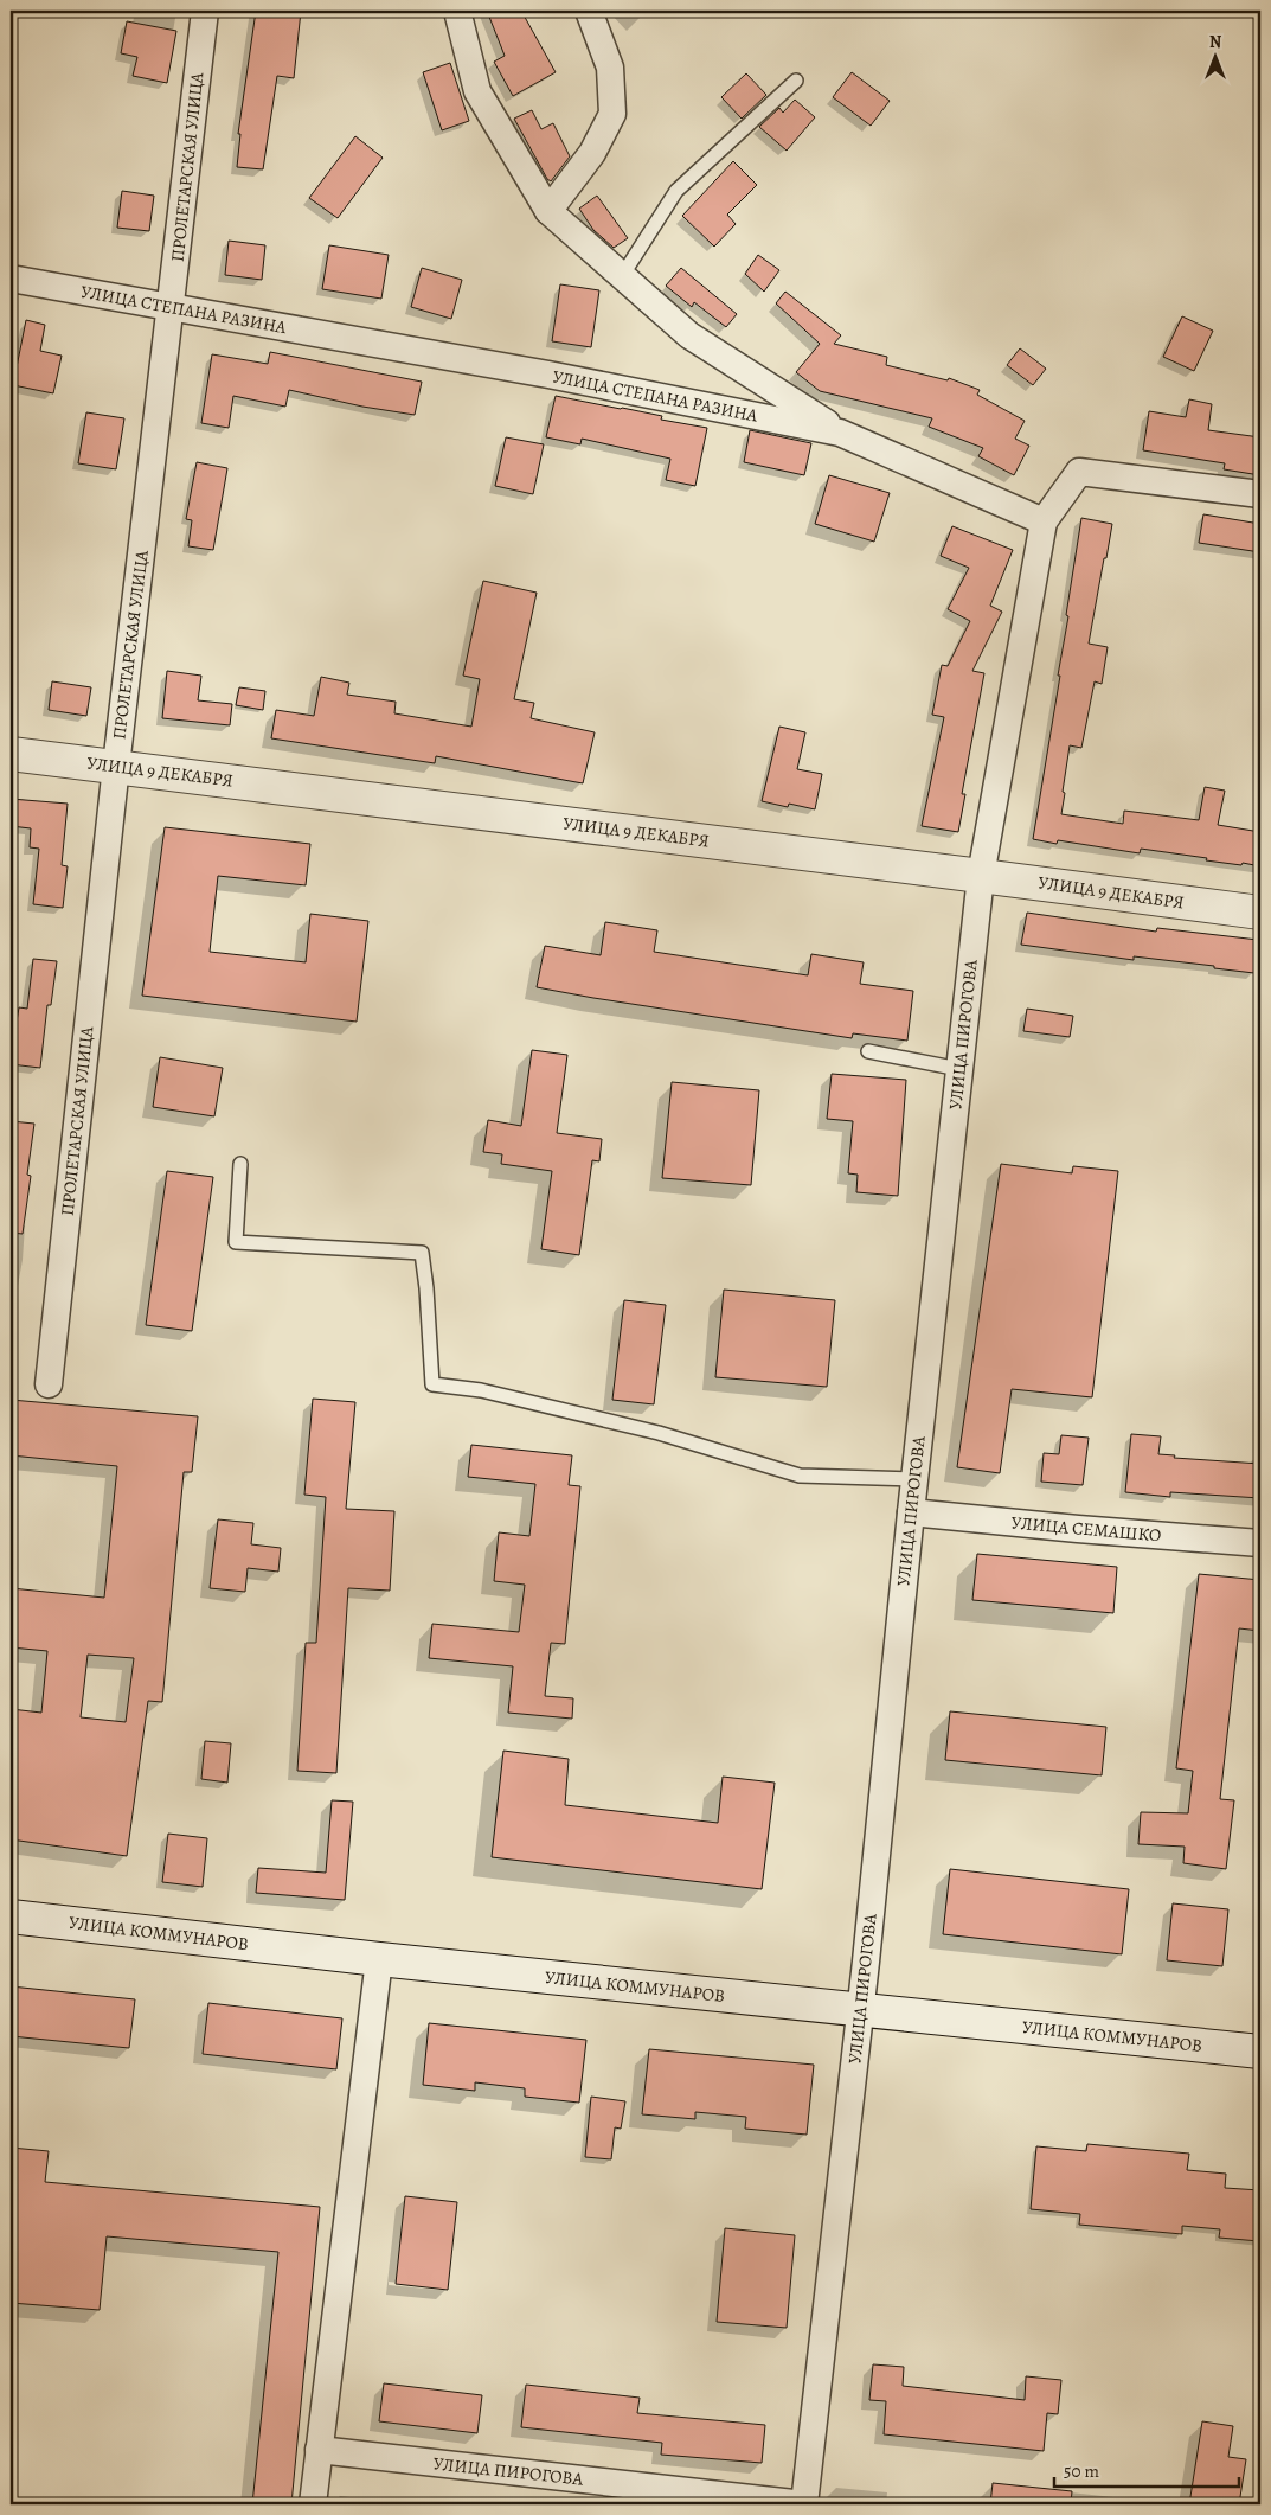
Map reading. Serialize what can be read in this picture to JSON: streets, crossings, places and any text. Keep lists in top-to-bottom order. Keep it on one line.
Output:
{"streets":{"street":["ПРОЛЕТАРСКАЯ УЛИЦА","УЛИЦА СТЕПАНА РАЗИНА","УЛИЦА 9 ДЕКАБРЯ","УЛИЦА ПИРОГОВА","УЛИЦА СЕМАШКО","УЛИЦА КОММУНАРОВ"]},"crossings":[["ПРОЛЕТАРСКАЯ УЛИЦА","УЛИЦА СТЕПАНА РАЗИНА"],["ПРОЛЕТАРСКАЯ УЛИЦА","УЛИЦА 9 ДЕКАБРЯ"],["УЛИЦА СТЕПАНА РАЗИНА","УЛИЦА ПИРОГОВА"],["УЛИЦА 9 ДЕКАБРЯ","УЛИЦА ПИРОГОВА"],["УЛИЦА ПИРОГОВА","УЛИЦА СЕМАШКО"],["УЛИЦА ПИРОГОВА","УЛИЦА КОММУНАРОВ"]],"scale_bar":"50 m","north":"top"}
